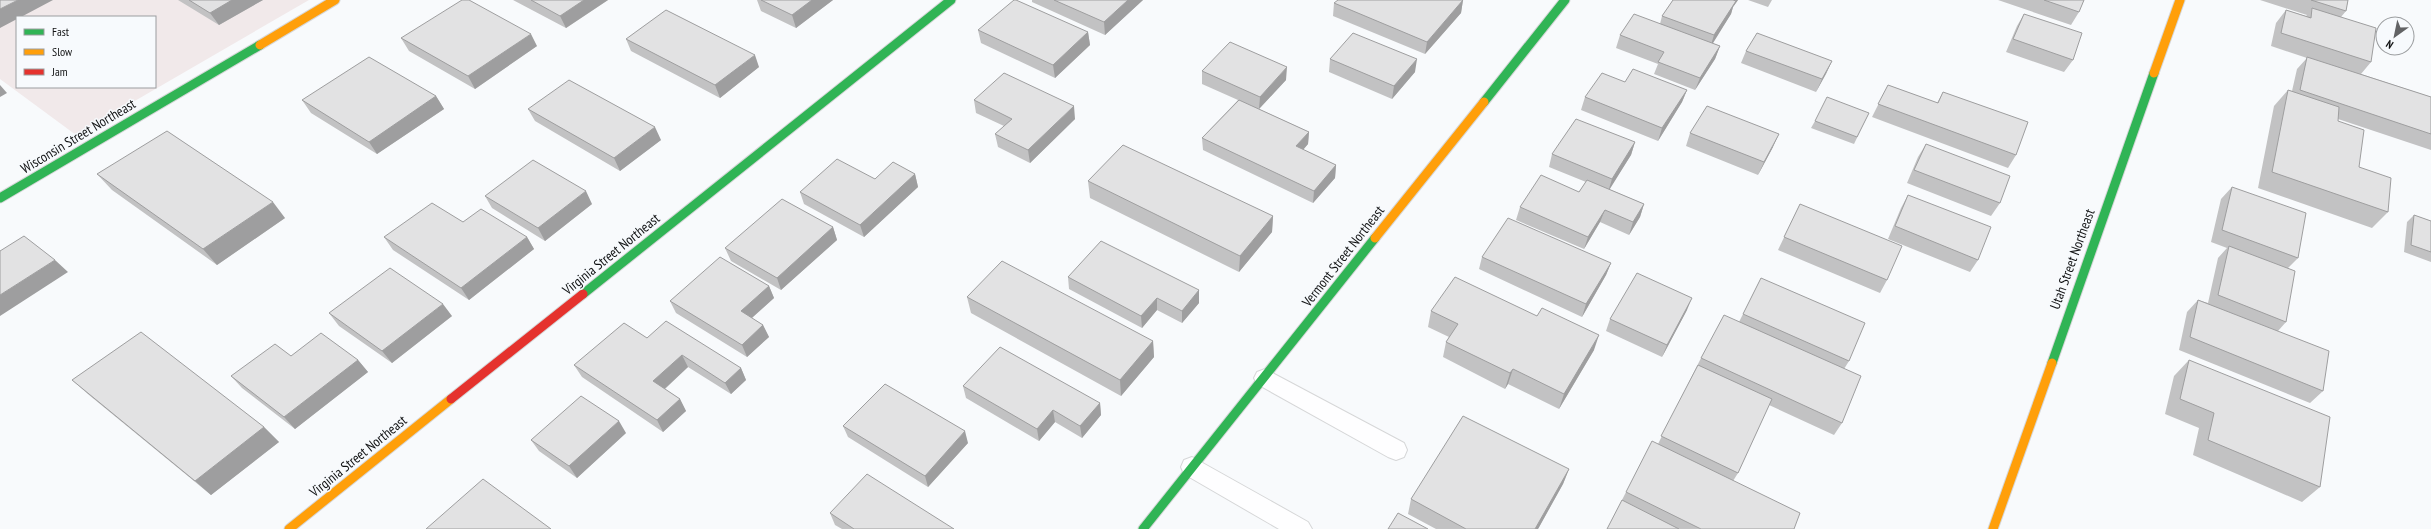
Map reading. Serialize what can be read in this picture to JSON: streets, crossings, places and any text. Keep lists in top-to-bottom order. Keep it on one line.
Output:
{"streets":{"street":["Wisconsin Street Northeast","Virginia Street Northeast","Vermont Street Northeast","Utah Street Northeast"]},"legend":["Fast","Slow","Jam"],"north":"bottom left"}
